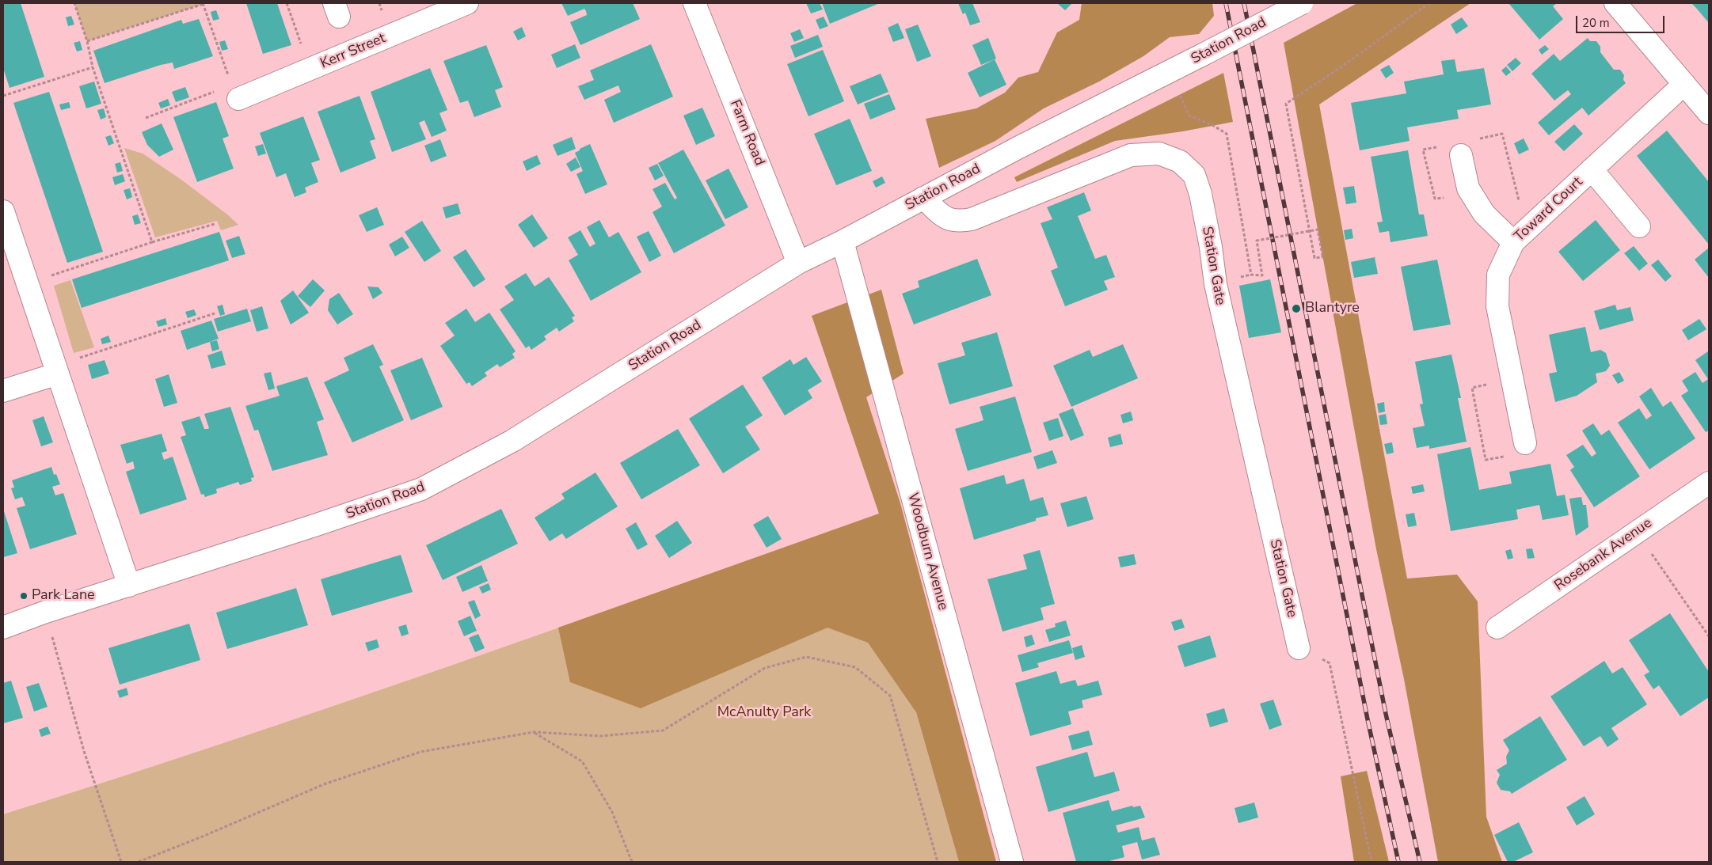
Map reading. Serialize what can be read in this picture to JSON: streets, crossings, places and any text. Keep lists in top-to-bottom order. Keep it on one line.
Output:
{"streets":{"street":["Station Road","Kerr Street","Farm Road","Toward Court","Station Gate","Woodburn Avenue","Rosebank Avenue"]},"crossings":[["Station Road","Farm Road"],["Station Road","Station Gate"],["Station Road","Woodburn Avenue"]],"parks":["McAnulty Park"],"places":["Blantyre","Park Lane"],"scale_bar":"20 m"}
